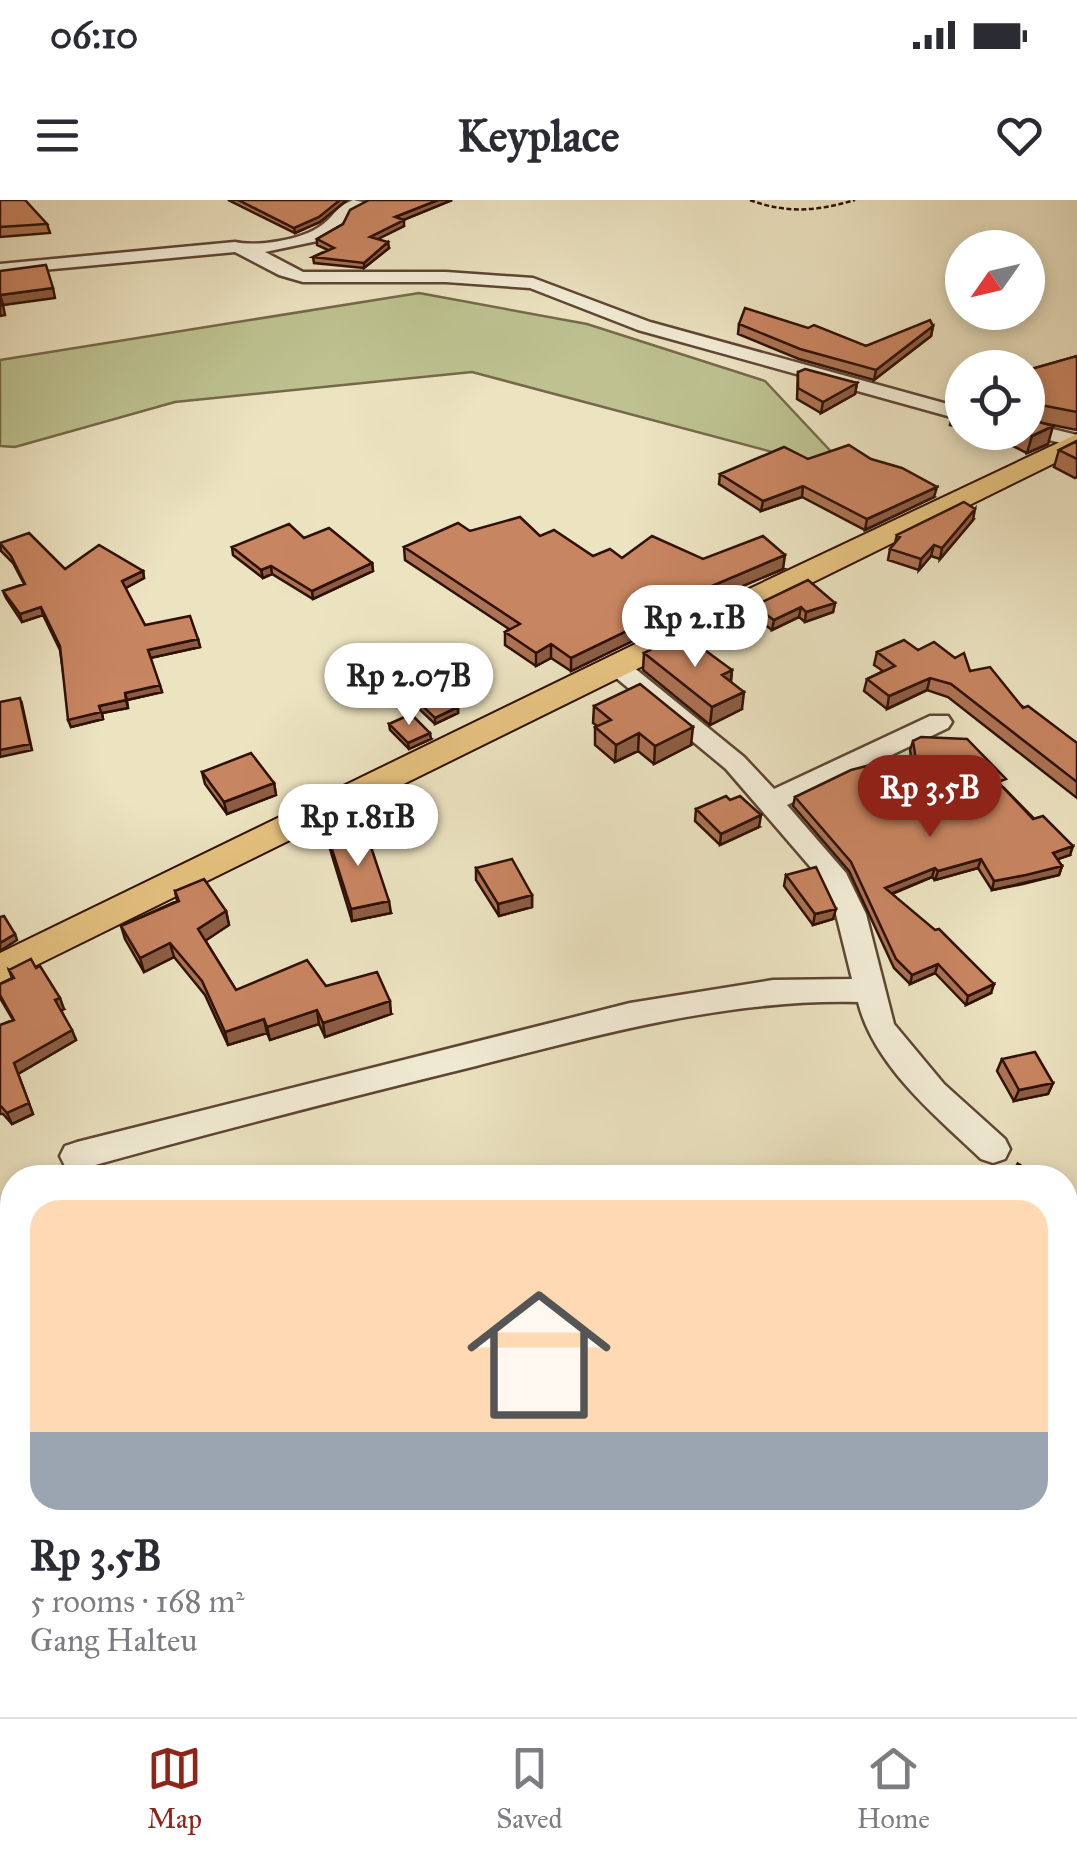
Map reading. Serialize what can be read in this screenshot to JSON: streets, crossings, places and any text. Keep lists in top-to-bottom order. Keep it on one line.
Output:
{"north":"bottom left","page":{"status":"06:10","header":"Keyplace","price":["Rp 2.1B","Rp 2.07B","Rp 3.5B","Rp 1.81B"],"list":[{"name":"Rp 3.5B","note":"5 rooms · 168 m² · Gang Halteu"}],"tabs":["Map","Saved","Home"]}}
